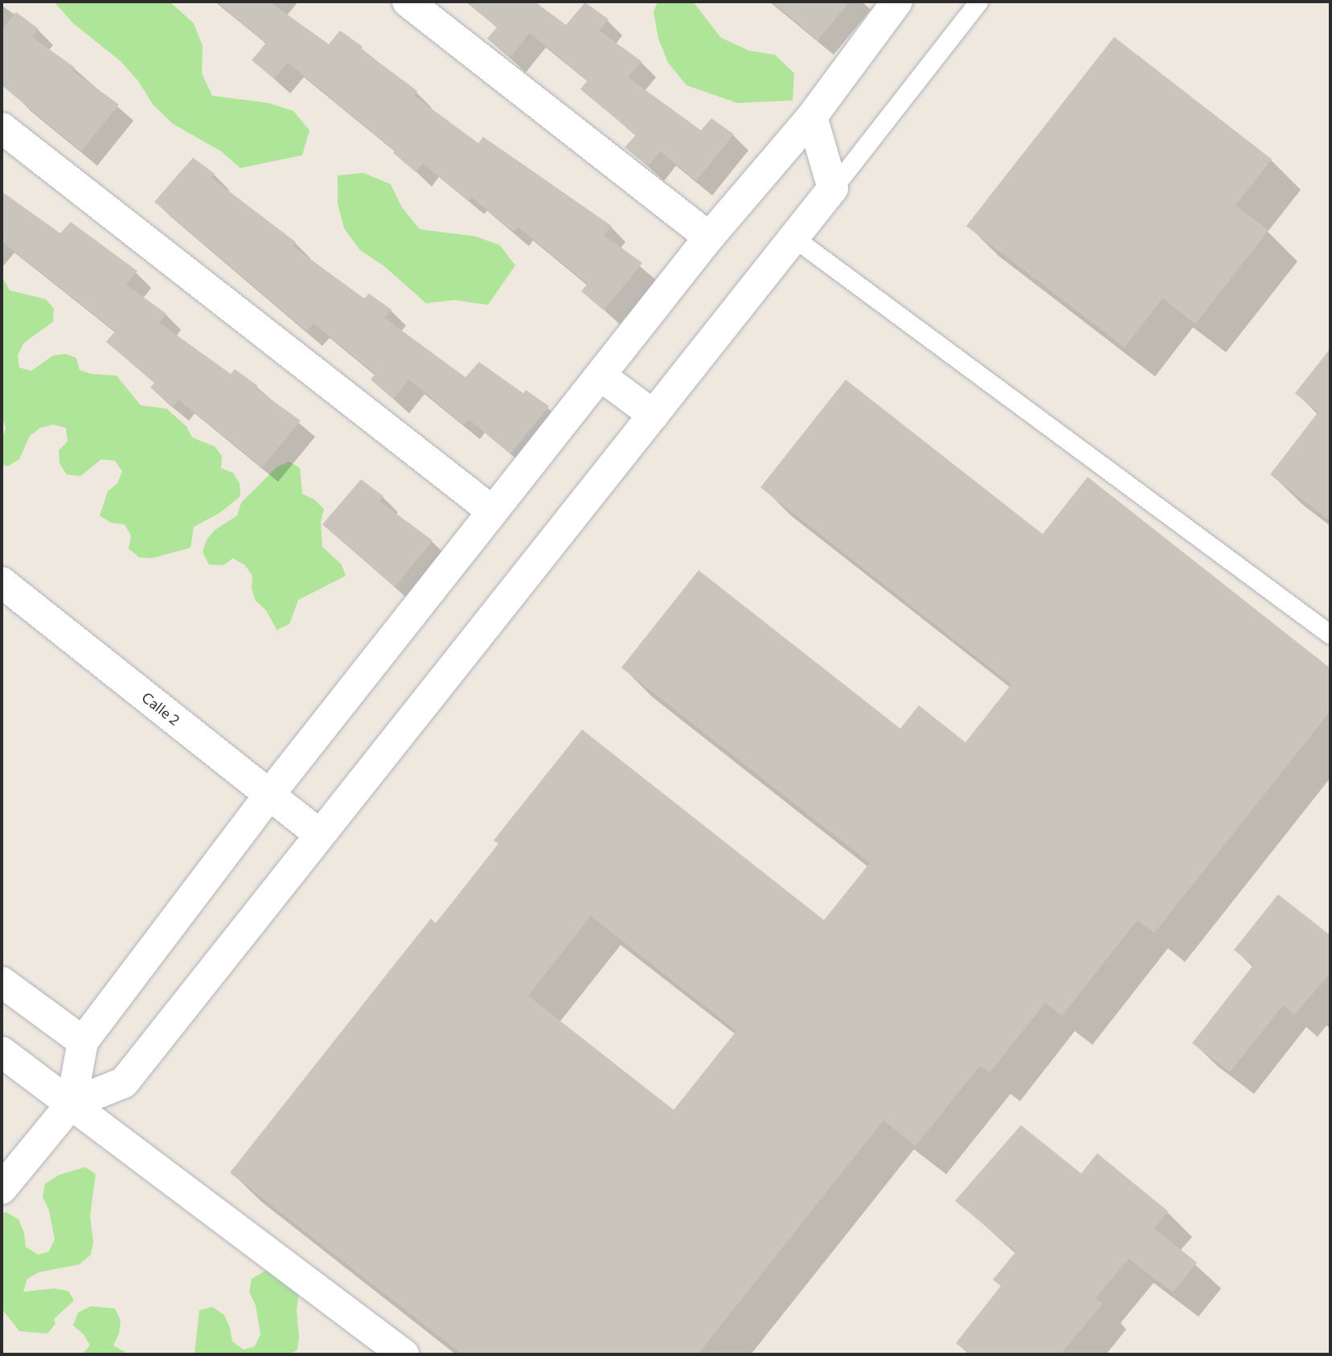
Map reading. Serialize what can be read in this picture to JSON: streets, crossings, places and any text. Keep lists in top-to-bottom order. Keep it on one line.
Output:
{"streets":{"street":["Calle 2"]}}
